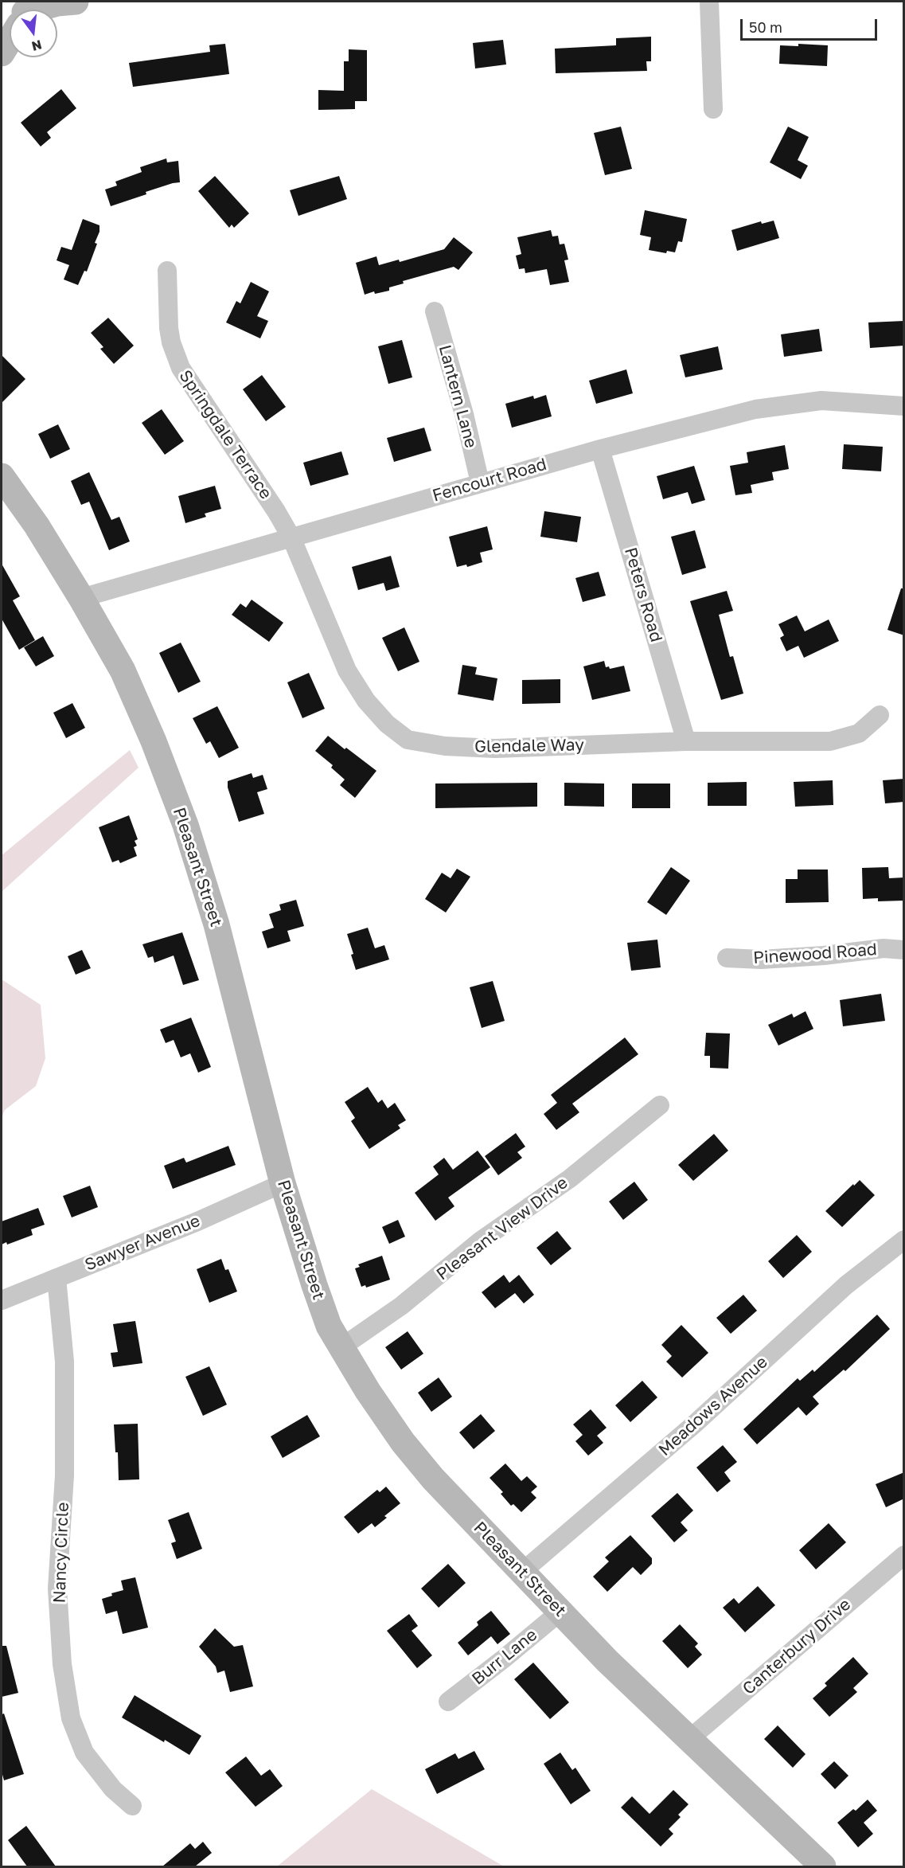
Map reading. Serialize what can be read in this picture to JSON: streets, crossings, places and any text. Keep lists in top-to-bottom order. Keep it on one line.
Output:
{"streets":{"main road":["Pleasant Street"],"street":["Lantern Lane","Springdale Terrace","Fencourt Road","Peters Road","Glendale Way","Pinewood Road","Pleasant View Drive","Sawyer Avenue","Meadows Avenue","Nancy Circle","Canterbury Drive","Burr Lane"]},"crossings":[["Lantern Lane","Fencourt Road"],["Springdale Terrace","Fencourt Road"],["Springdale Terrace","Glendale Way"],["Fencourt Road","Peters Road"],["Fencourt Road","Glendale Way"],["Fencourt Road","Pleasant Street"],["Peters Road","Glendale Way"],["Pleasant Street","Pleasant View Drive"],["Pleasant Street","Sawyer Avenue"],["Pleasant Street","Meadows Avenue"],["Pleasant Street","Canterbury Drive"],["Pleasant Street","Burr Lane"],["Sawyer Avenue","Nancy Circle"]],"scale_bar":"50 m","north":"bottom"}
